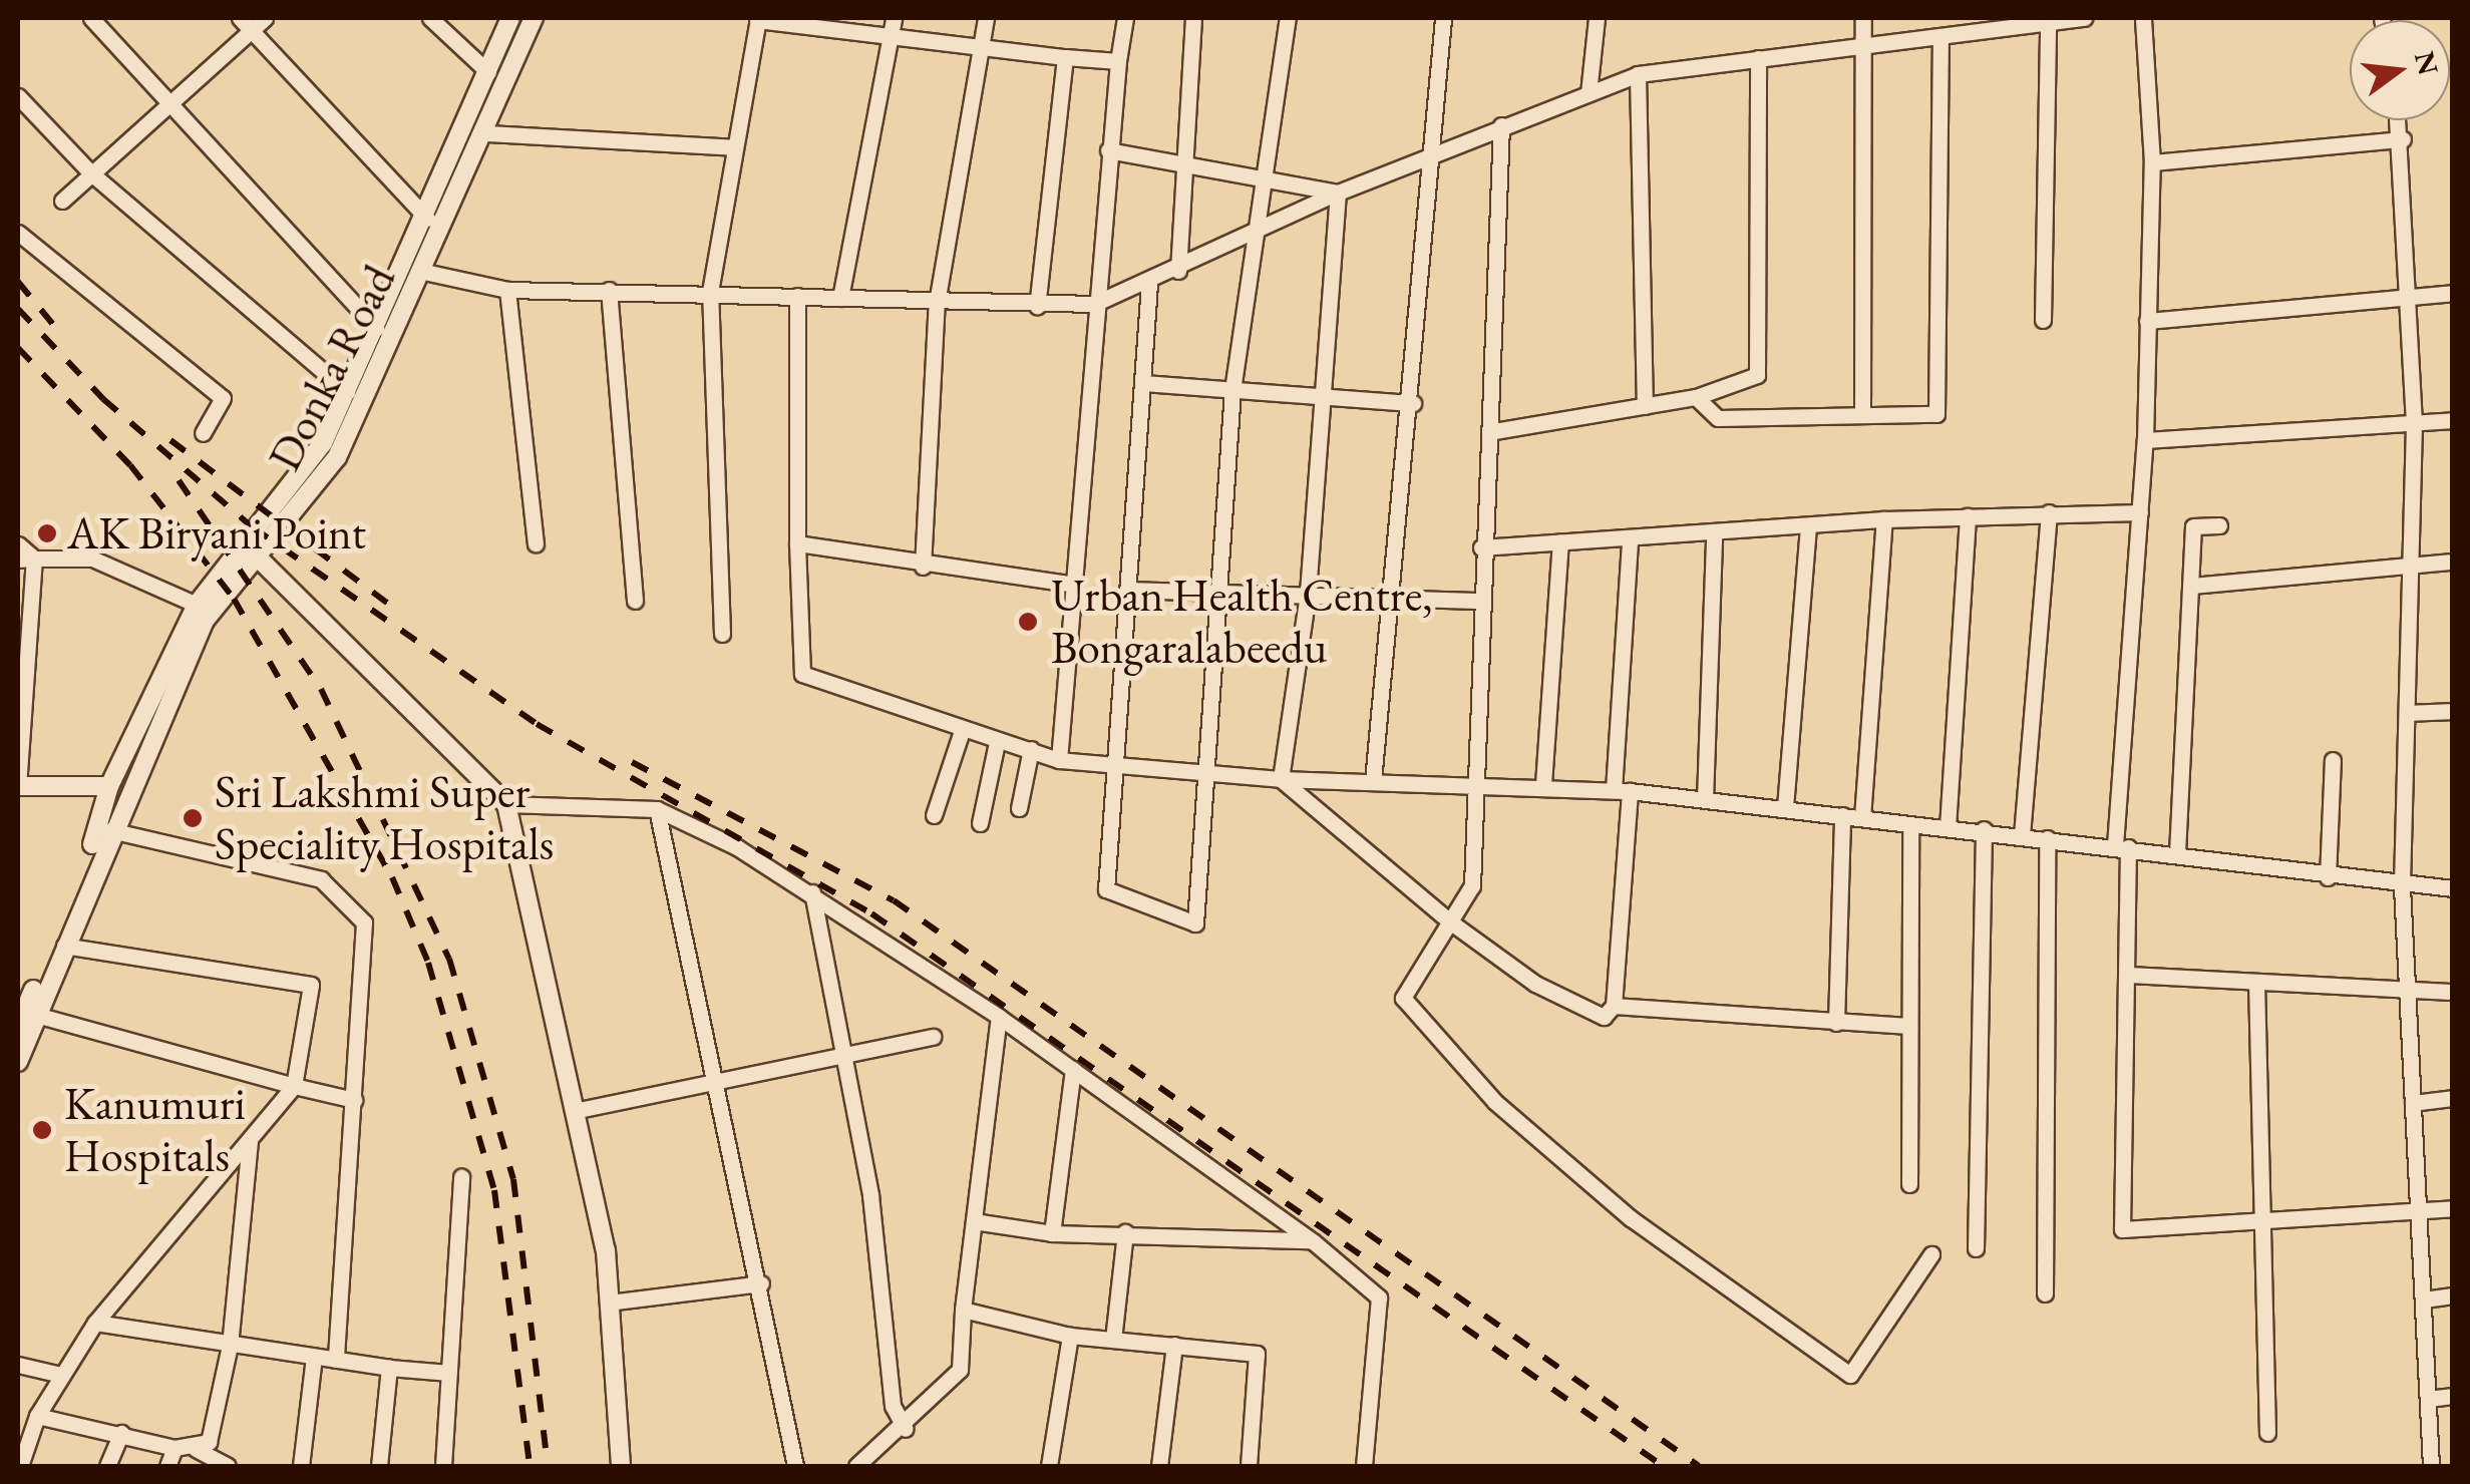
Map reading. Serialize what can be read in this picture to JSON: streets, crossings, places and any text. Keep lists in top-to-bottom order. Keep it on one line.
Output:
{"streets":{"street":["Donka Road"]},"places":["AK Biryani Point","Urban Health Centre, Bongaralabeedu","Sri Lakshmi Super Speciality Hospitals","Kanumuri Hospitals"],"north":"right"}
